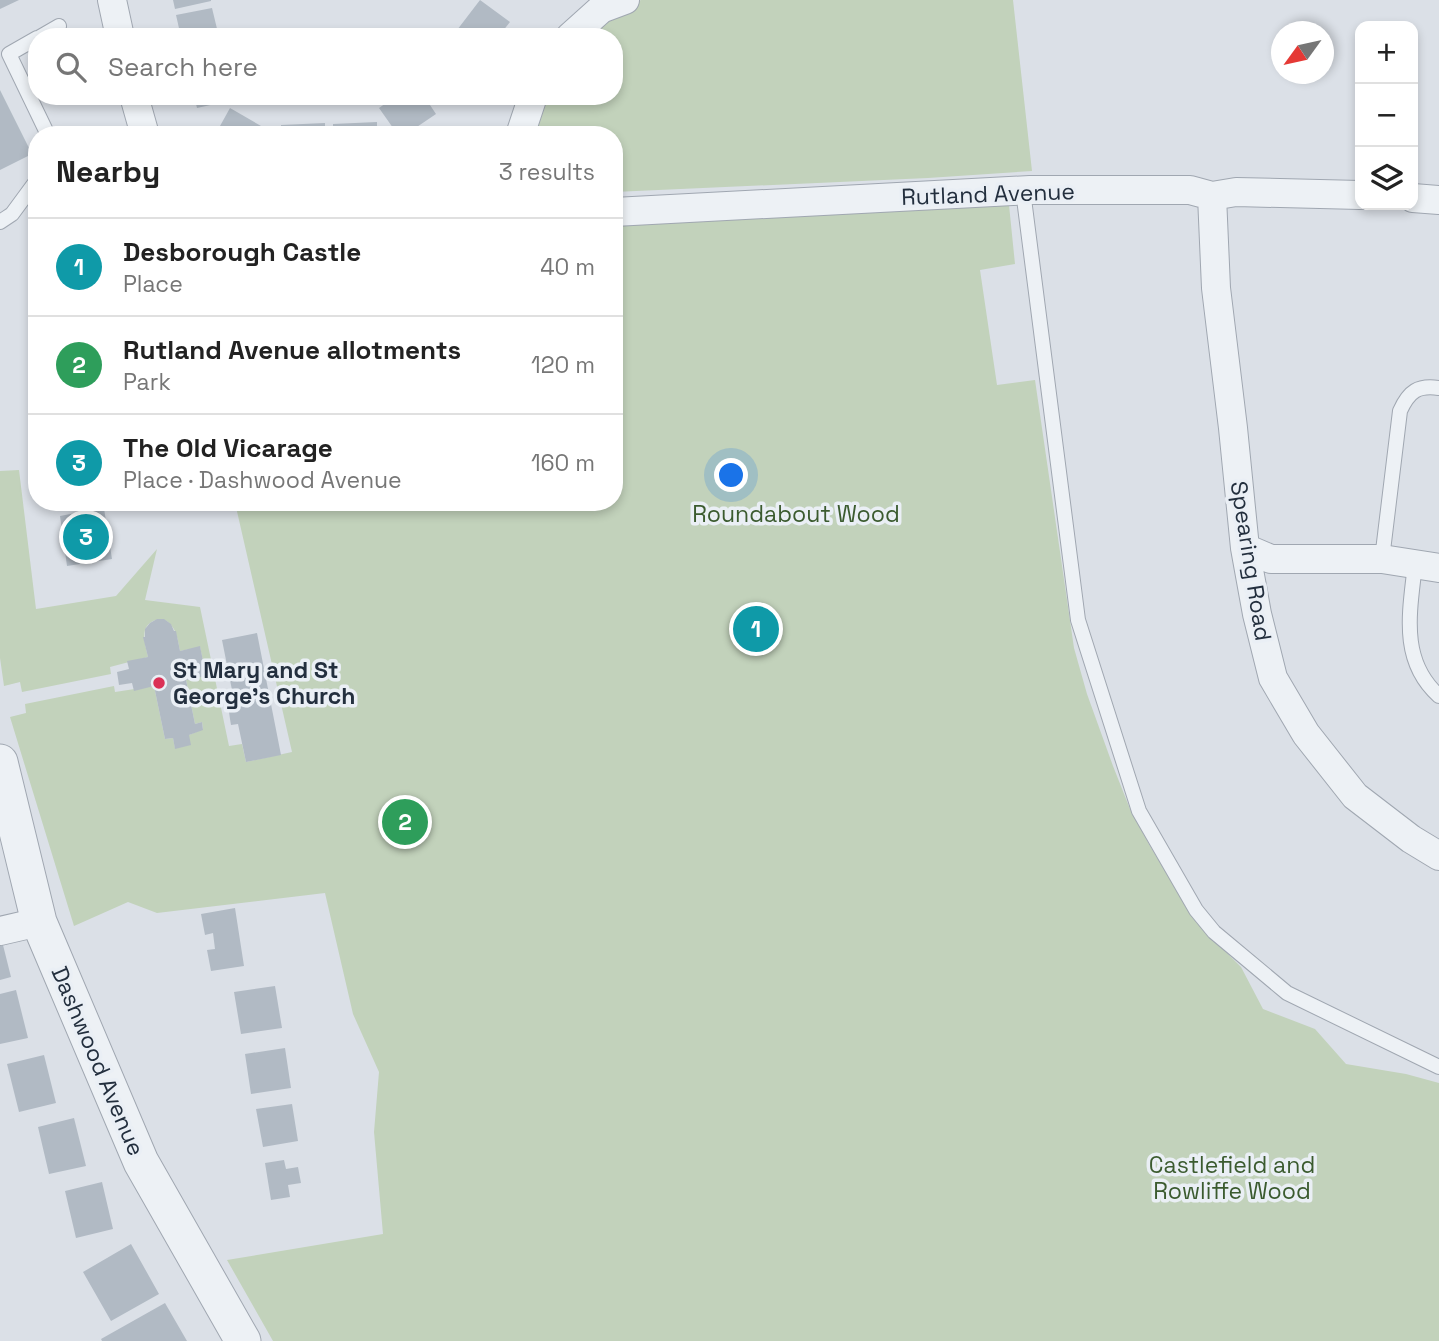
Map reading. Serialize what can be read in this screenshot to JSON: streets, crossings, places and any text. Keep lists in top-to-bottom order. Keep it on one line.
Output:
{"streets":{"street":["Rutland Avenue","Spearing Road","Dashwood Avenue"]},"crossings":[["Rutland Avenue","Spearing Road"]],"parks":["Roundabout Wood","Castlefield and Rowliffe Wood"],"places":["St Mary and St George's Church"],"north":"bottom left","page":{"map_buttons":["+","−"],"search":"Search here","heading":["Nearby","3 results"],"list":[{"mark":"1","name":"Desborough Castle","note":"Place","value":"40 m"},{"mark":"2","name":"Rutland Avenue allotments","note":"Park","value":"120 m"},{"mark":"3","name":"The Old Vicarage","note":"Place · Dashwood Avenue","value":"160 m"}],"pins":["3","1","2"]}}
